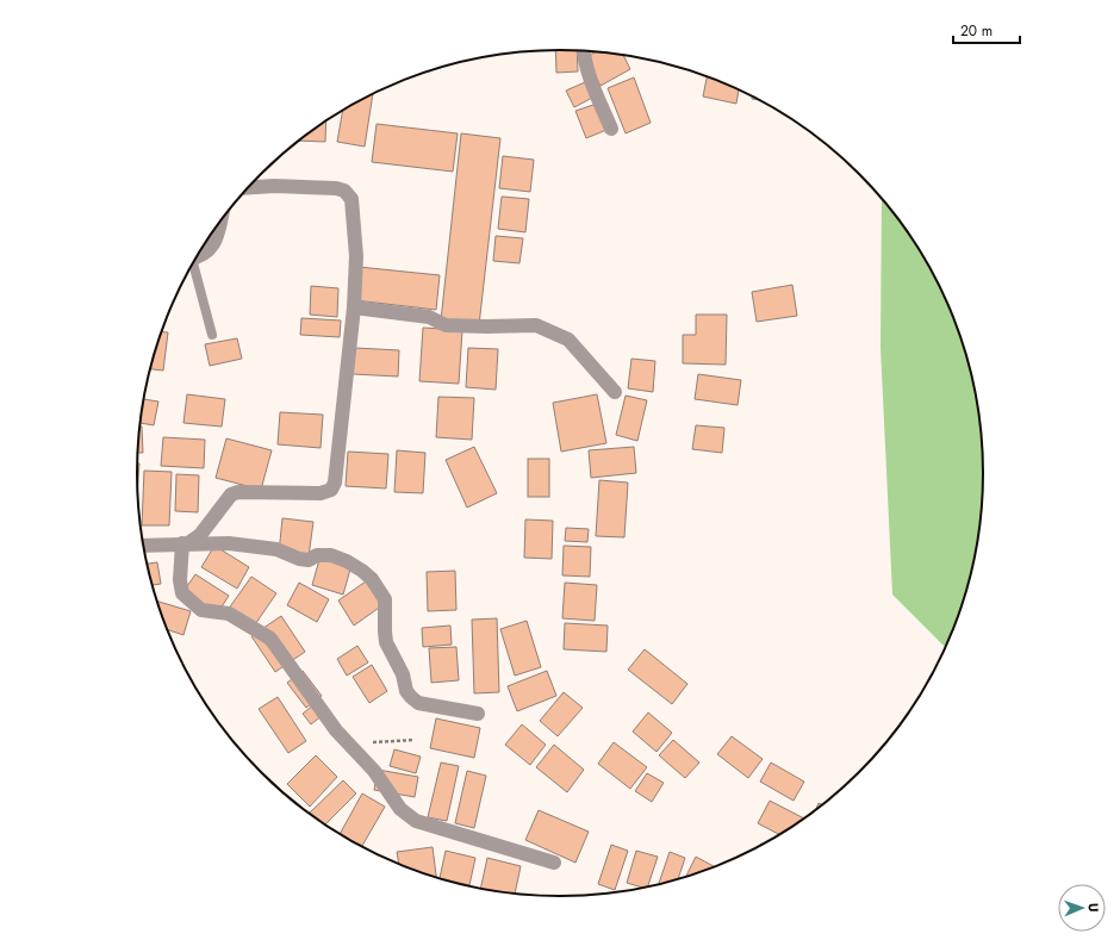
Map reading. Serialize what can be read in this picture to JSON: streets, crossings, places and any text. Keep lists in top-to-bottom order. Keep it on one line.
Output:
{"scale_bar":"20 m","north":"right"}
